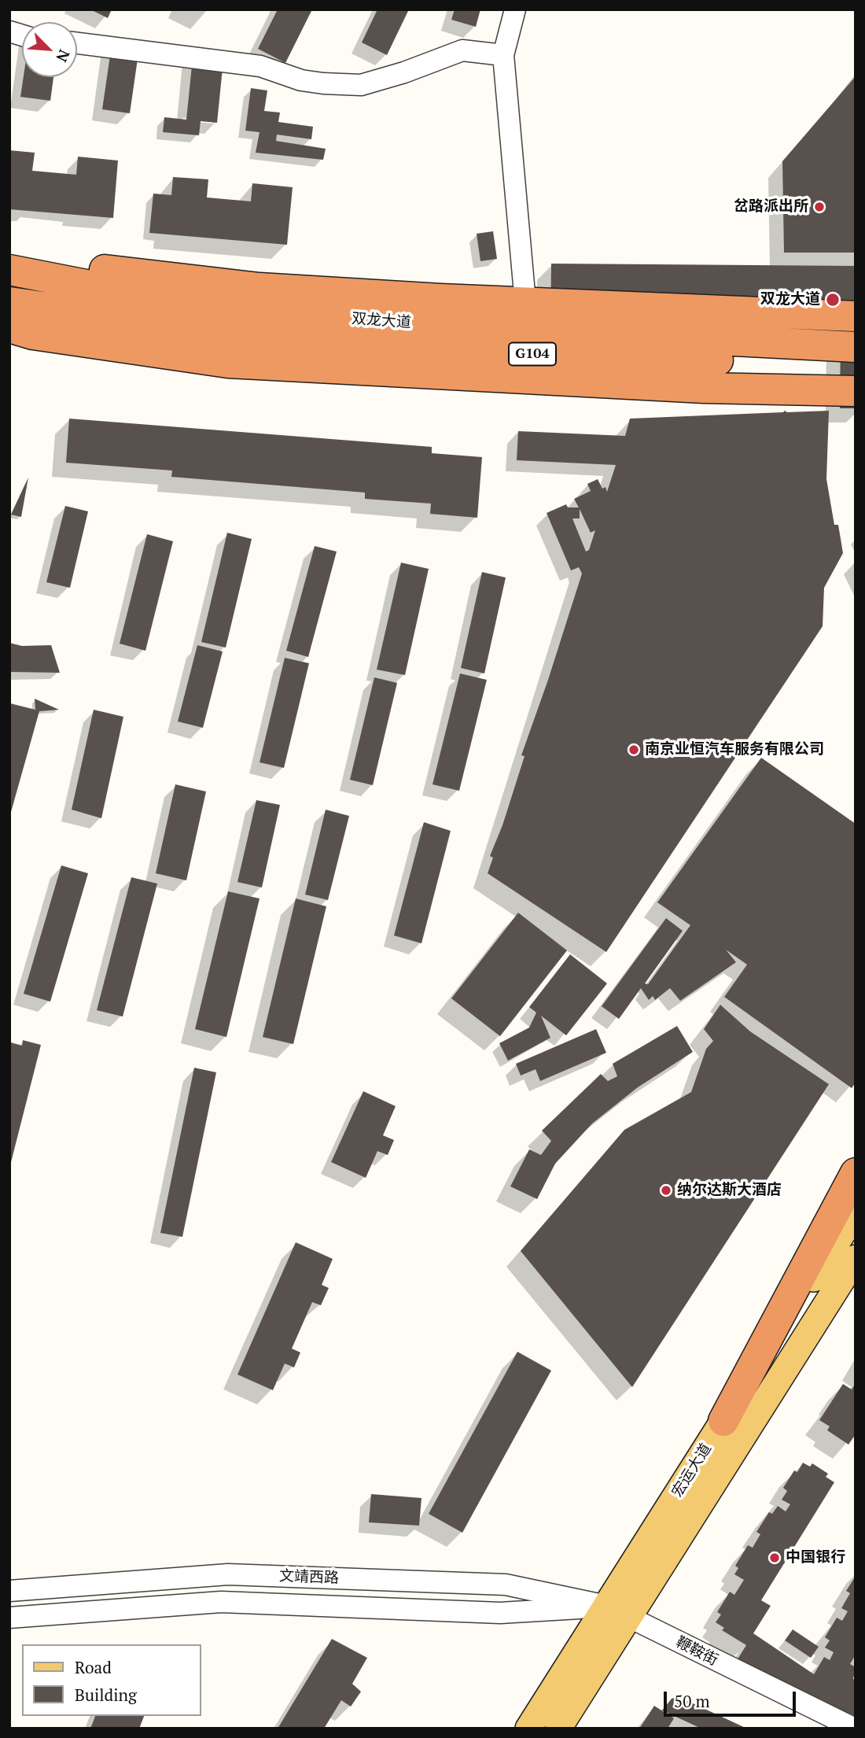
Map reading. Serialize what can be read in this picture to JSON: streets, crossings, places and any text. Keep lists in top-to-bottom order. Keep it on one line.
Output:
{"streets":{"highway":["双龙大道","G104"],"main road":["宏运大道"],"street":["文靖西路","鞭鞍街"]},"crossings":[["宏运大道","文靖西路"],["宏运大道","鞭鞍街"],["文靖西路","鞭鞍街"]],"places":["岔路派出所","双龙大道","南京业恒汽车服务有限公司","纳尔达斯大酒店","中国银行"],"legend":["Road","Building"],"scale_bar":"50 m","north":"bottom right"}
